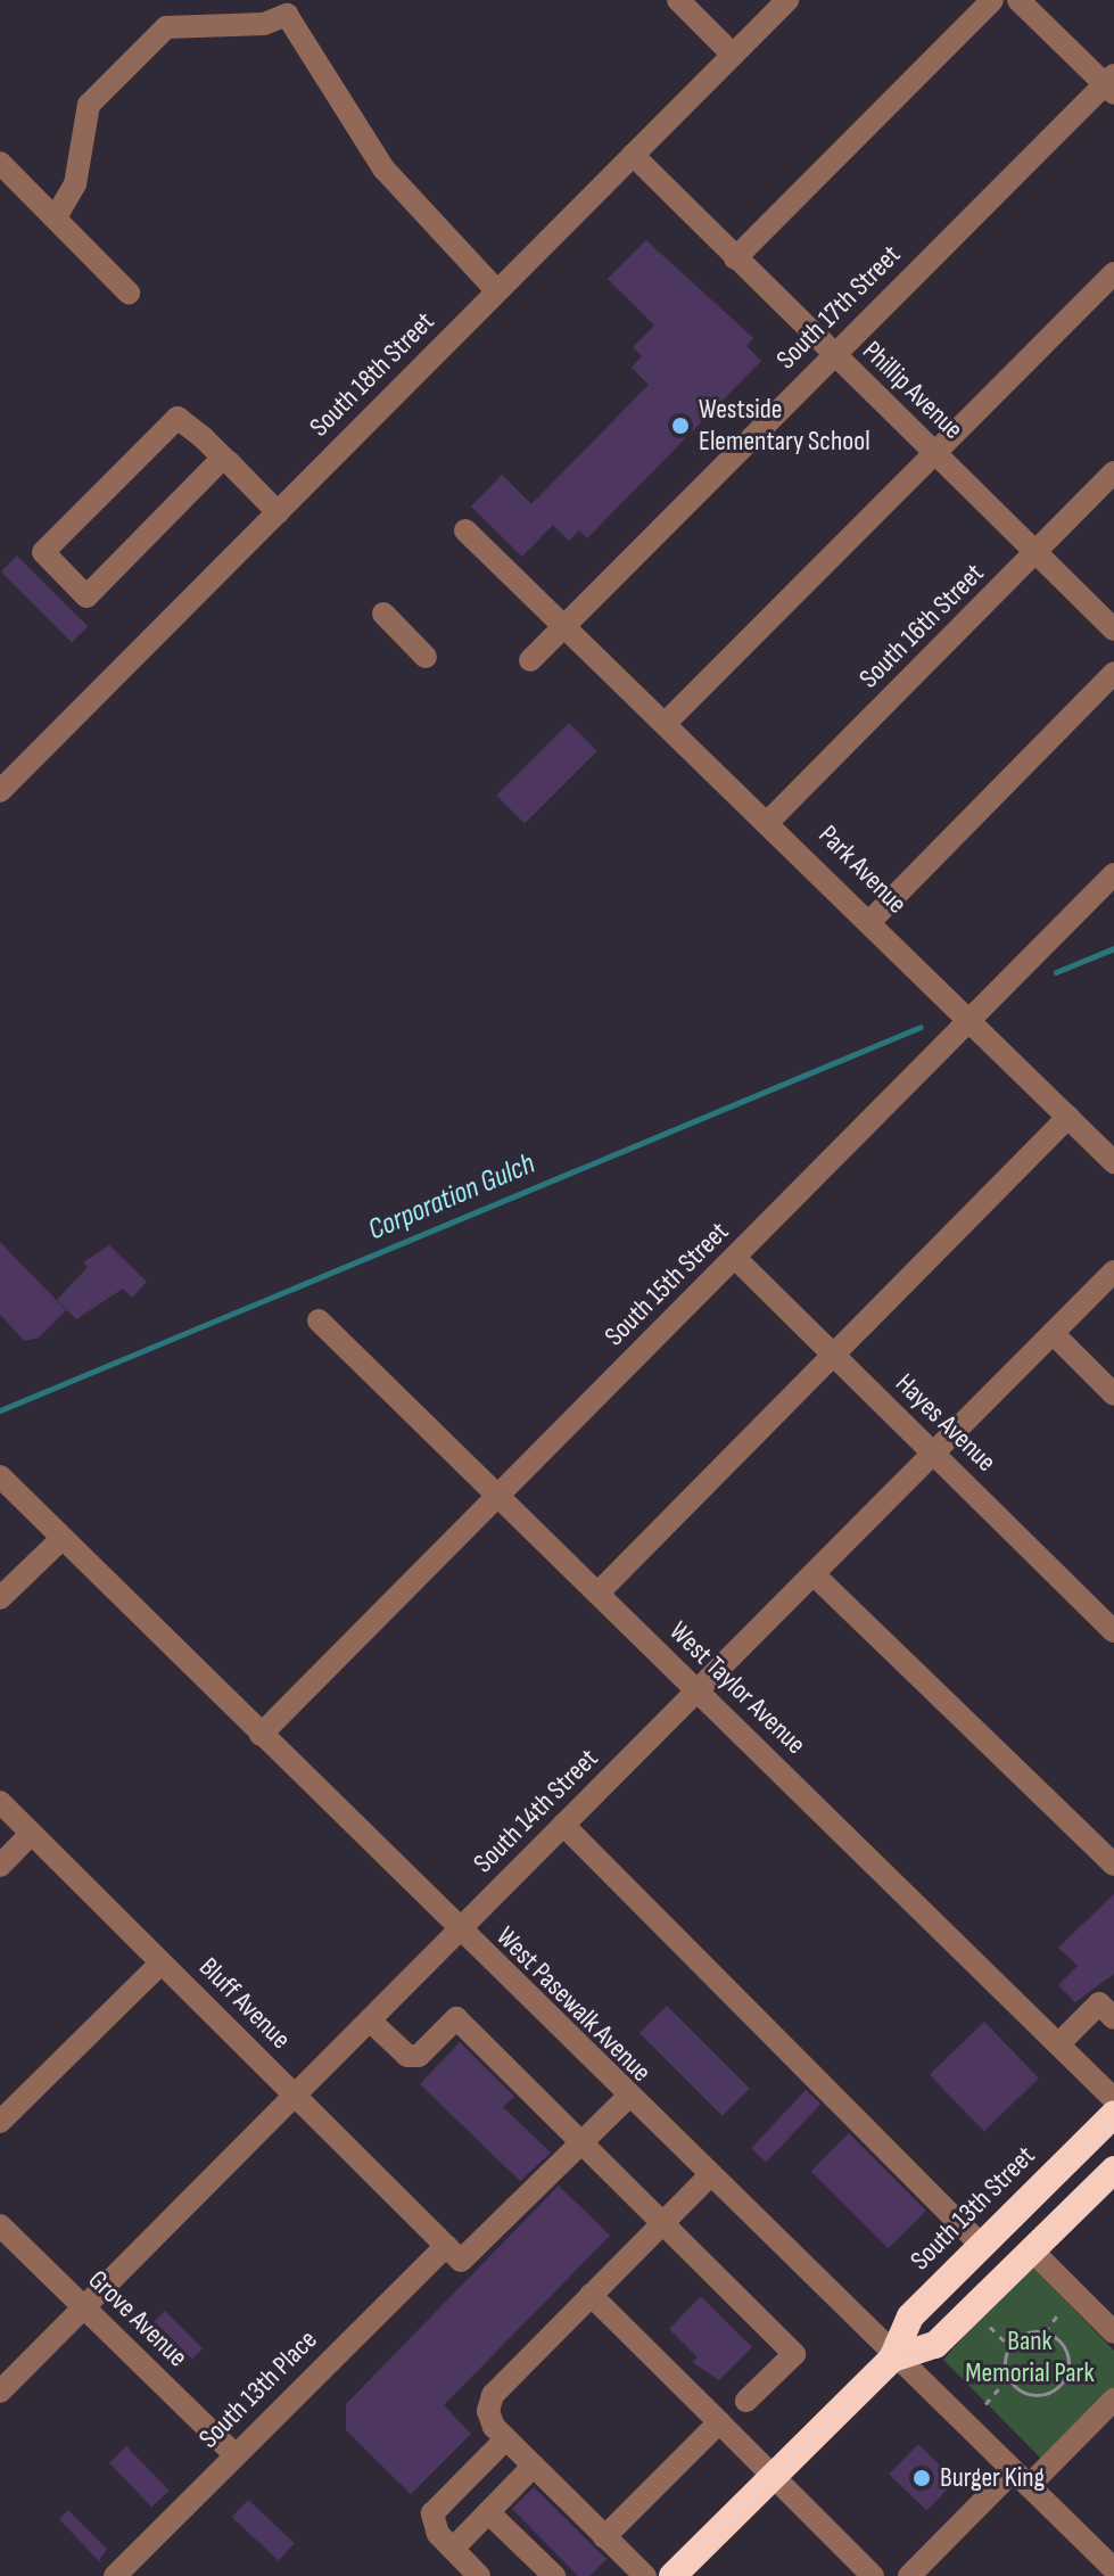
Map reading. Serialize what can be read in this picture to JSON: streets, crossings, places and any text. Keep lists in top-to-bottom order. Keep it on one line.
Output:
{"streets":{"highway":["South 13th Street"],"street":["South 17th Street","South 18th Street","Phillip Avenue","South 16th Street","Park Avenue","South 15th Street","Hayes Avenue","West Taylor Avenue","South 14th Street","Bluff Avenue","West Pasewalk Avenue","Grove Avenue","South 13th Place"]},"crossings":[["South 17th Street","Phillip Avenue"],["South 17th Street","Park Avenue"],["South 18th Street","Phillip Avenue"],["Phillip Avenue","South 16th Street"],["South 16th Street","Park Avenue"],["Park Avenue","South 15th Street"],["South 15th Street","Hayes Avenue"],["South 15th Street","West Taylor Avenue"],["South 15th Street","West Pasewalk Avenue"],["Hayes Avenue","South 14th Street"],["West Taylor Avenue","South 14th Street"],["South 14th Street","Bluff Avenue"],["South 14th Street","West Pasewalk Avenue"],["South 14th Street","Grove Avenue"],["Bluff Avenue","South 13th Place"],["West Pasewalk Avenue","South 13th Street"],["Grove Avenue","South 13th Place"]],"water":["Corporation Gulch"],"parks":["Bank Memorial Park"],"places":["Westside Elementary School","Burger King"]}
